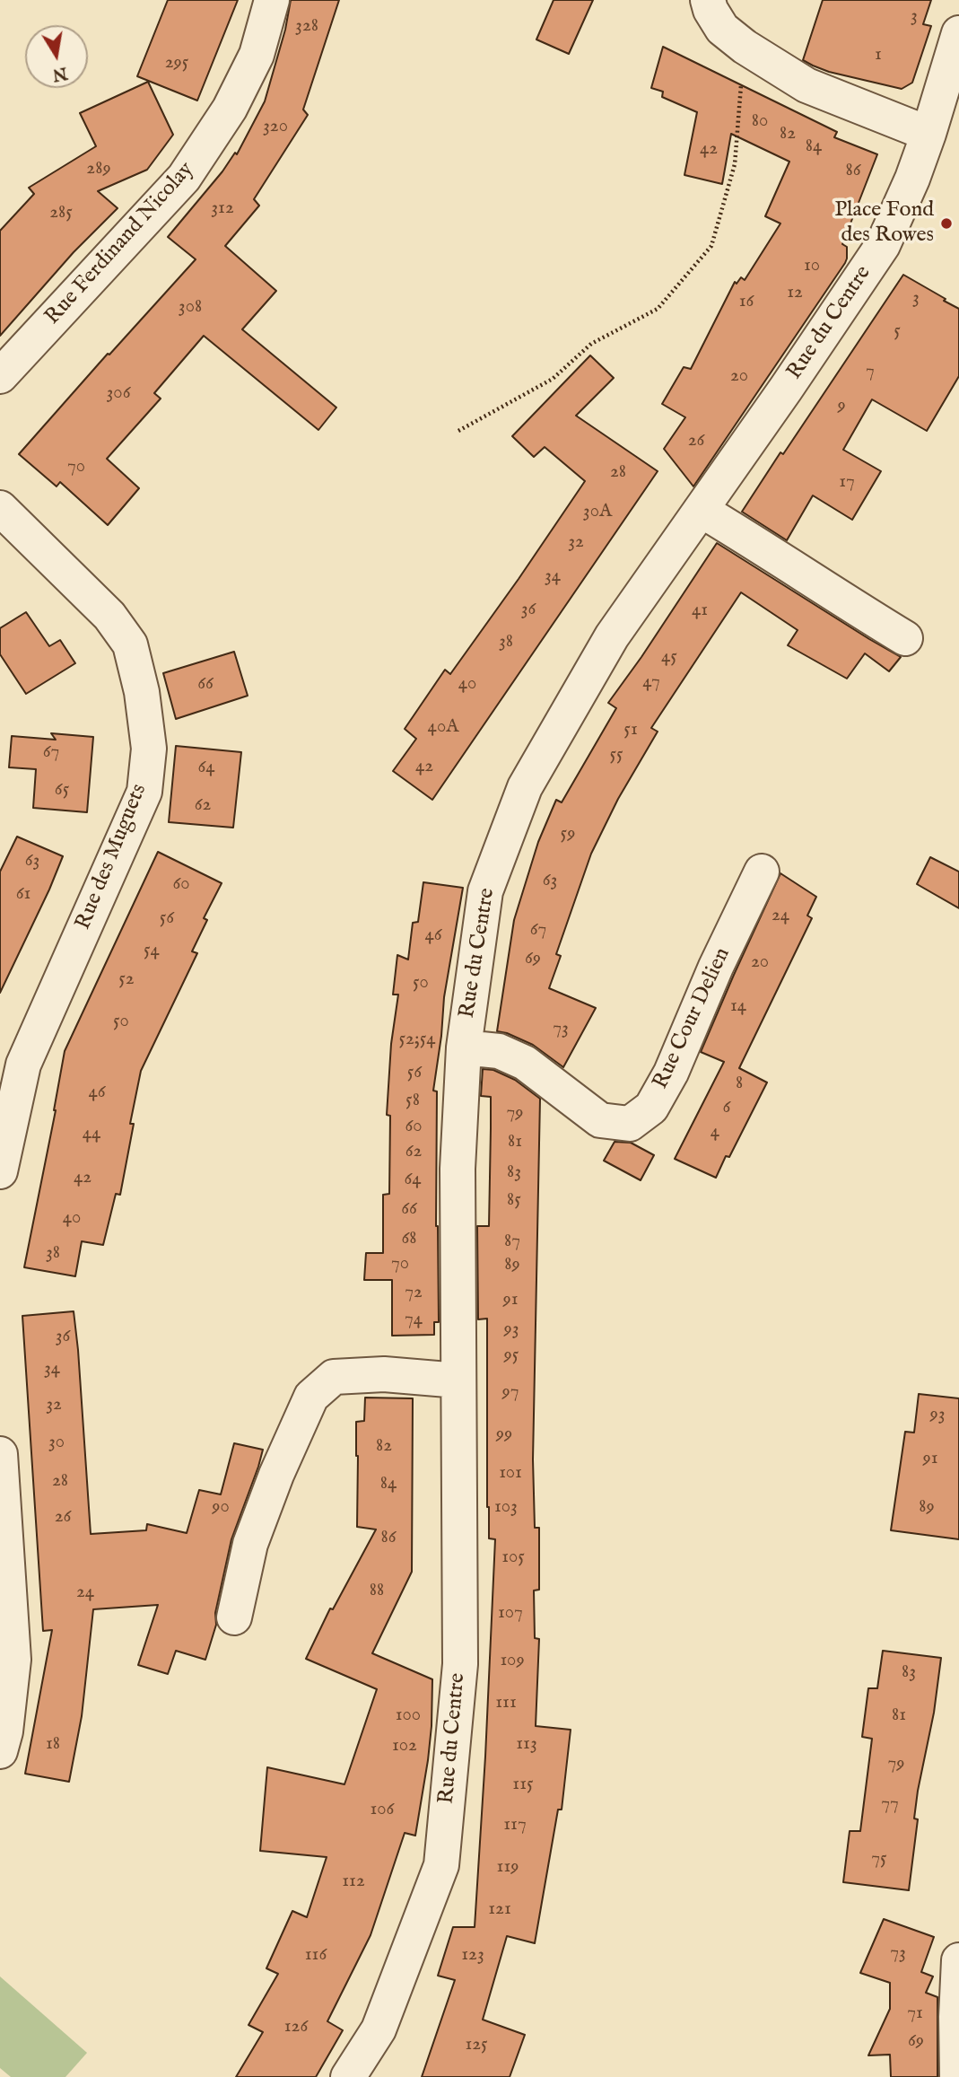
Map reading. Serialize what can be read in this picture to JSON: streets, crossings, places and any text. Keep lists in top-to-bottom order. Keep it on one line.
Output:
{"streets":{"street":["Rue Ferdinand Nicolay","Rue du Centre","Rue des Muguets","Rue Cour Delien"]},"crossings":[["Rue du Centre","Rue Cour Delien"]],"places":["Place Fond des Rowes"],"house_numbers":["3","328","1","295","80","320","82","84","42","289","86","312","285","10","12","3","16","308","5","7","20","306","9","26","70","28","17","30A","32","34","36","41","38","45","47","66","40","40A","51","67","55","42","64","65","62","59","63","63","60","61","24","56","67","46","54","69","20","52","50","14","50","73","52;54","56","8","46","58","6","79","60","4","44","81","62","83","42","64","85","66","40","68","87","38","70","89","72","91","74","93","36","95","34","97","32","93","99","30","82","91","101","28","84","90","103","89","26","86","105","88","24","107","109","83","111","100","81","18","113","102","79","115","77","106","117","75","119","112","121","73","116","123","71","126","69","125"],"north":"bottom"}
